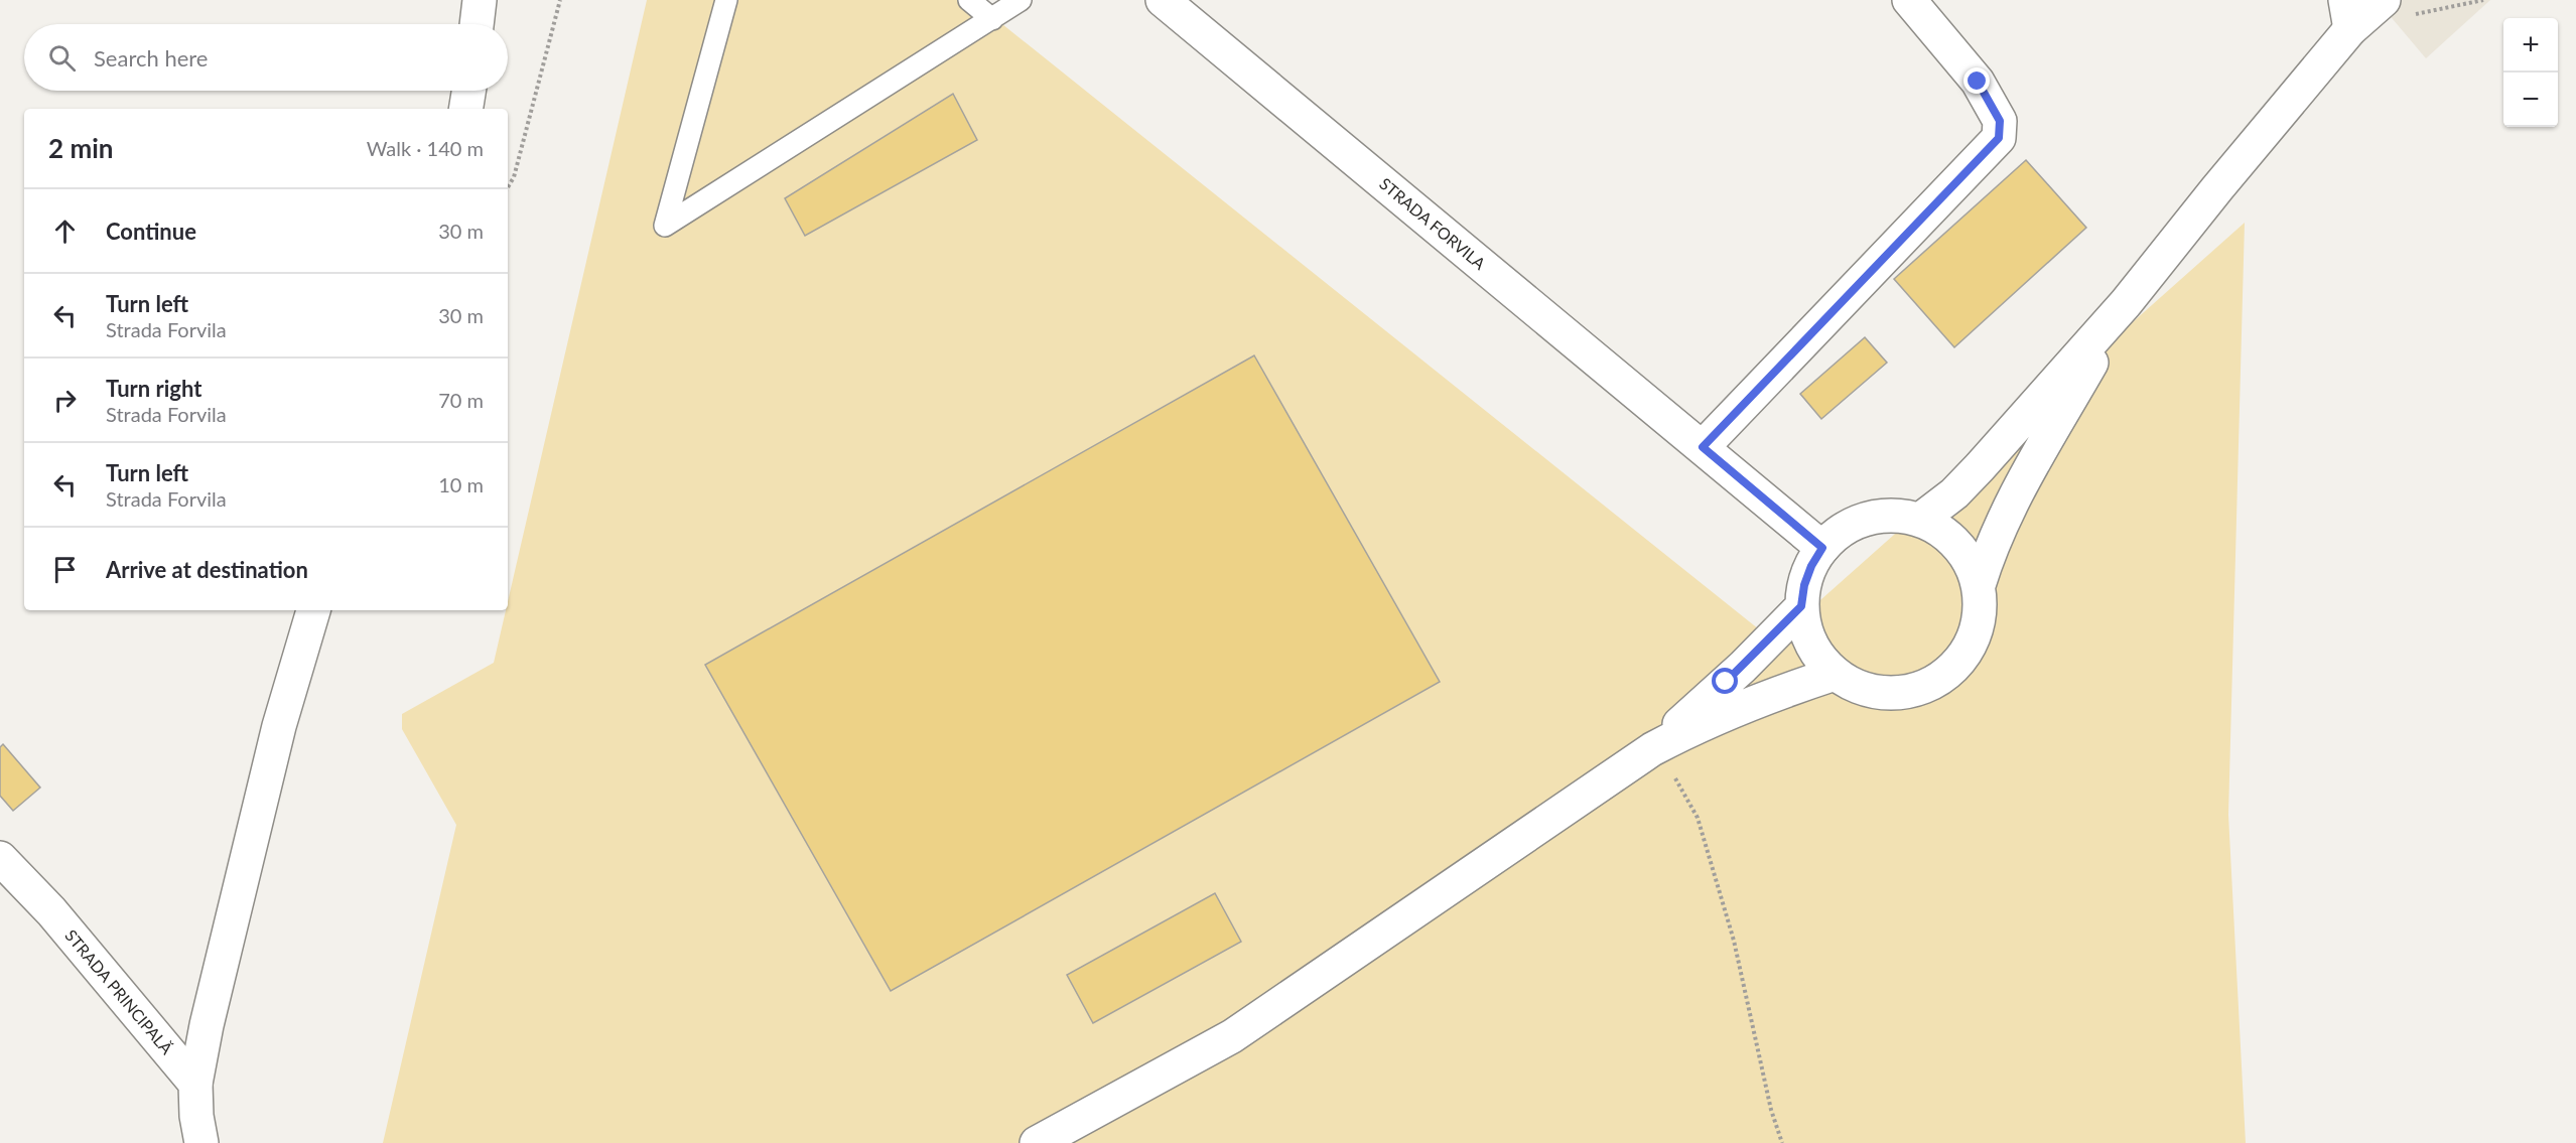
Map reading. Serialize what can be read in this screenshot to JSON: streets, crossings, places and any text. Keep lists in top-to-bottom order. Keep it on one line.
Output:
{"streets":{"main road":["STRADA FORVILA","STRADA PRINCIPALĂ"]},"page":{"map_buttons":["+","−"],"search":"Search here","heading":["2 min","Walk · 140 m"],"list":[["Continue","30 m"],["Turn left","Strada Forvila","30 m"],["Turn right","Strada Forvila","70 m"],["Turn left","Strada Forvila","10 m"],"Arrive at destination"]}}
